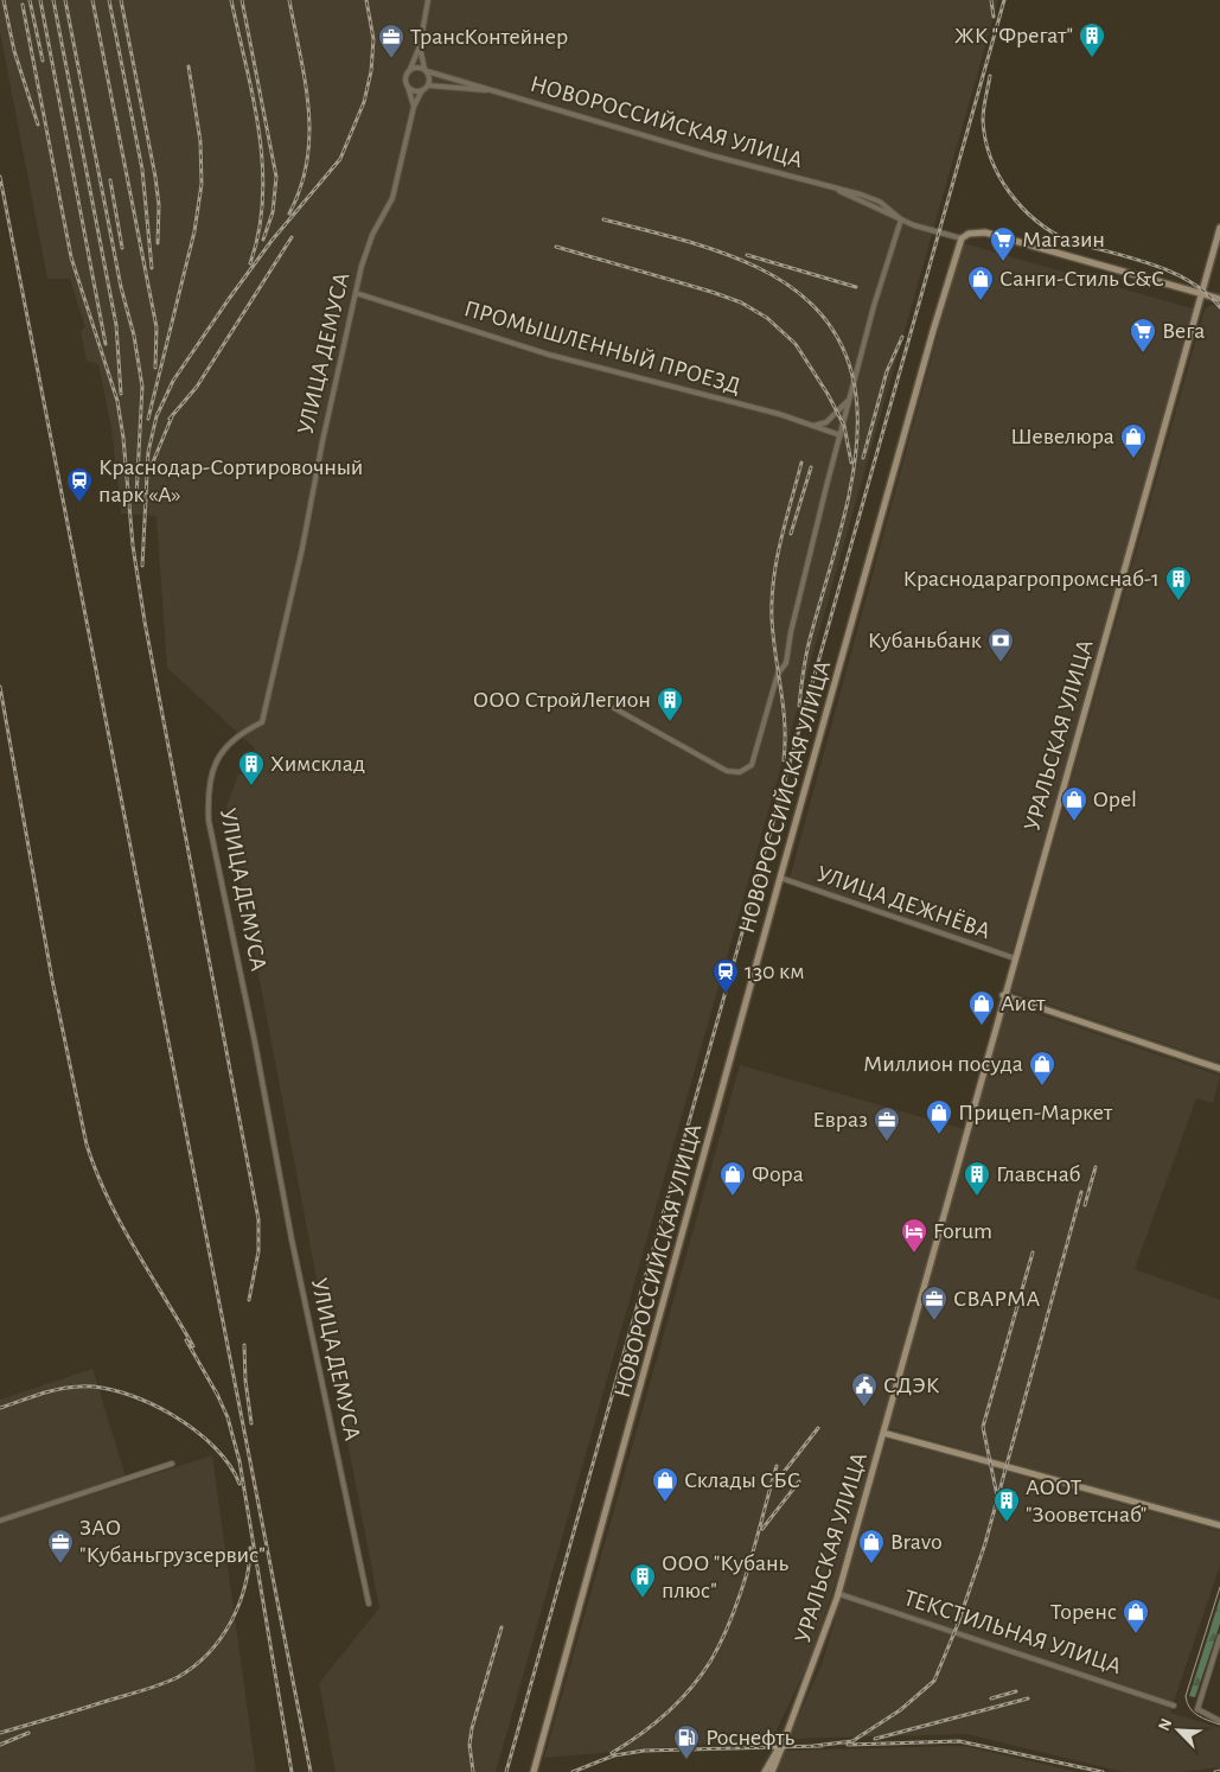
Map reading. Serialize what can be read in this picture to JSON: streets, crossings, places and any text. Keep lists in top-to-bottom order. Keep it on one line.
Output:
{"streets":{"street":["НОВОРОССИЙСКАЯ УЛИЦА","ПРОМЫШЛЕННЫЙ ПРОЕЗД","УЛИЦА ДЕМУСА","УРАЛЬСКАЯ УЛИЦА","УЛИЦА ДЕЖНЁВА","ТЕКСТИЛЬНАЯ УЛИЦА"]},"crossings":[["НОВОРОССИЙСКАЯ УЛИЦА","УЛИЦА ДЕЖНЁВА"],["ПРОМЫШЛЕННЫЙ ПРОЕЗД","УЛИЦА ДЕМУСА"],["УРАЛЬСКАЯ УЛИЦА","УЛИЦА ДЕЖНЁВА"],["УРАЛЬСКАЯ УЛИЦА","ТЕКСТИЛЬНАЯ УЛИЦА"]],"places":{"building":["ЖК \"Фрегат\"","Краснодарагропромснаб-1","ООО СтройЛегион","Химсклад","Главснаб","АООТ \"Зооветснаб\"","ООО \"Кубань плюс\""],"office":["ТрансКонтейнер","Евраз","СВАРМА","ЗАО \"Кубаньгрузсервис\""],"supermarket":["Магазин","Вега"],"shop":["Санги-Стиль C&C","Шевелюра","Opel","Аист","Миллион посуда","Прицеп-Маркет","Фора","Склады СБС","Bravo","Торенс"],"station":["Краснодар-Сортировочный парк «А»","130 км"],"bank":["Кубаньбанк"],"hotel":["Forum"],"public building":["СДЭК"],"fuel station":["Роснефть"]},"north":"top left"}
